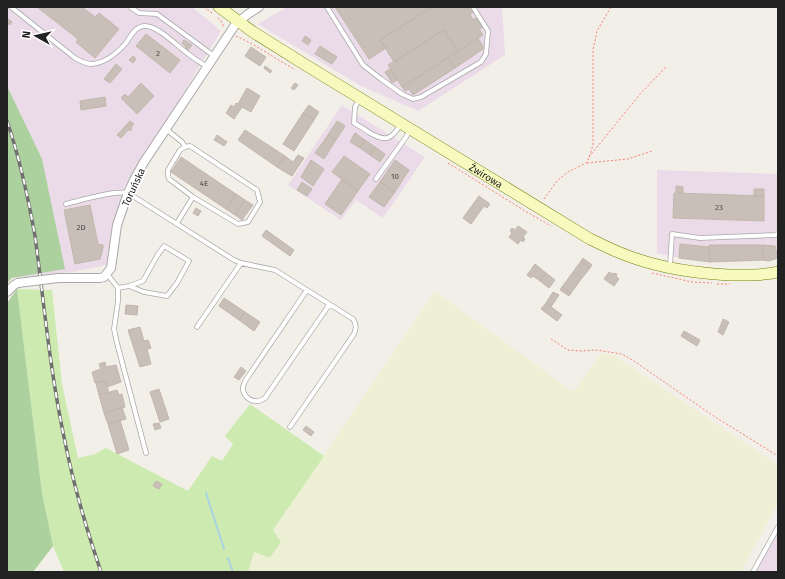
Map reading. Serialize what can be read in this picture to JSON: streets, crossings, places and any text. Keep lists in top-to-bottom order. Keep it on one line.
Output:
{"streets":{"street":["Żwirowa","Toruńska"]},"crossings":[["Żwirowa","Toruńska"]],"house_numbers":["2","10","4E","23","2D"],"north":"left"}
